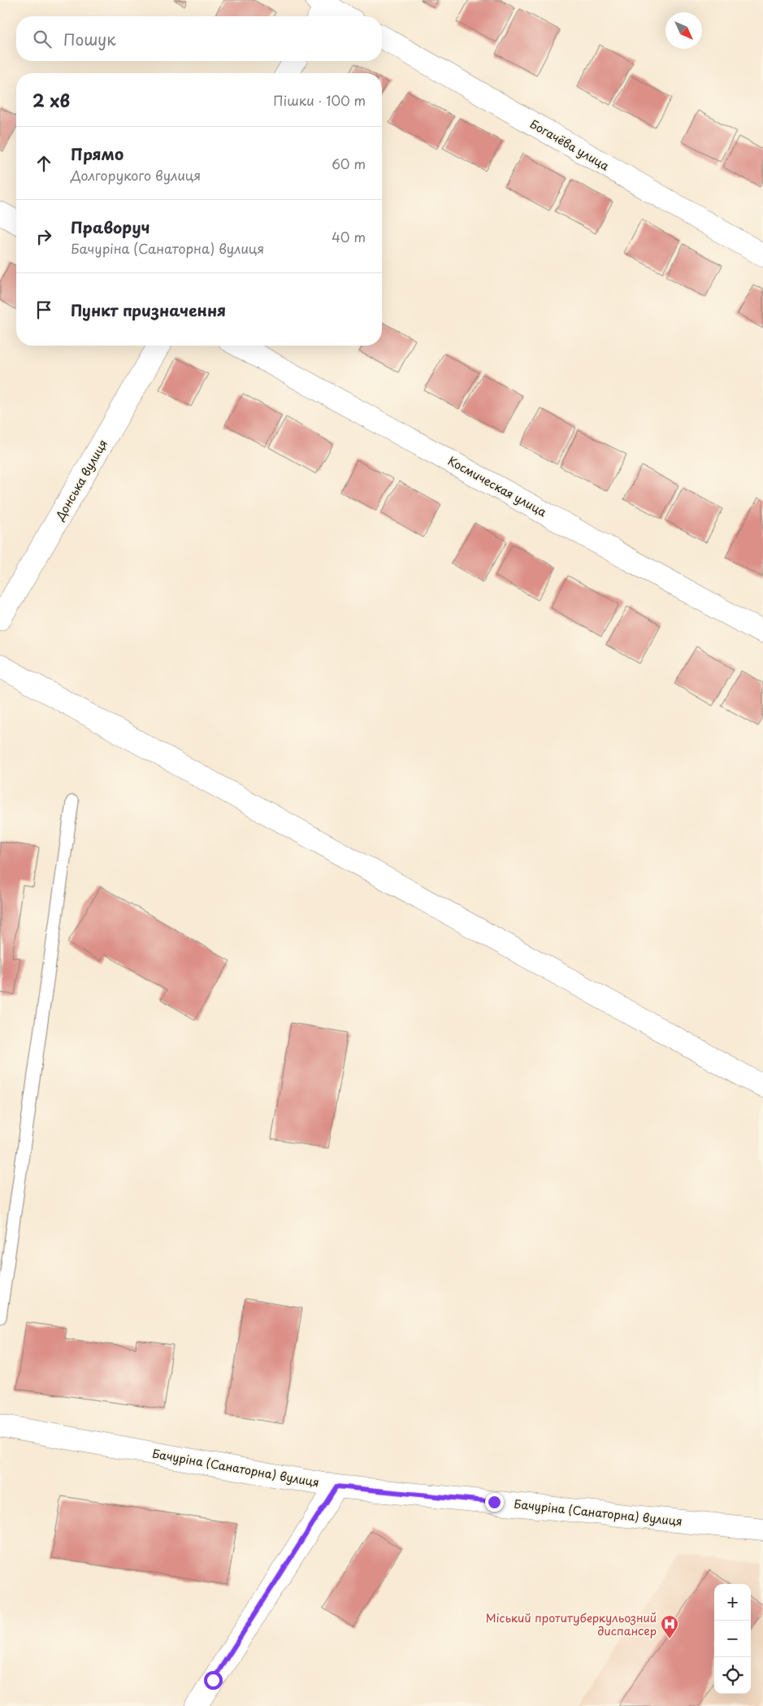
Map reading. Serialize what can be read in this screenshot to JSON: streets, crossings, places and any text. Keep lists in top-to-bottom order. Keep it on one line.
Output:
{"streets":{"street":["Богачёва улица","Донська вулиця","Космическая улица","Бачуріна (Санаторна) вулиця"]},"places":{"hospital":["Міський протитуберкульозний диспансер"]},"north":"bottom right","page":{"search":"Пошук","heading":["2 хв","Пішки · 100 m"],"list":[["Прямо","Долгорукого вулиця","60 m"],["Праворуч","Бачуріна (Санаторна) вулиця","40 m"],"Пункт призначення"],"map_buttons":["+","−"]}}
